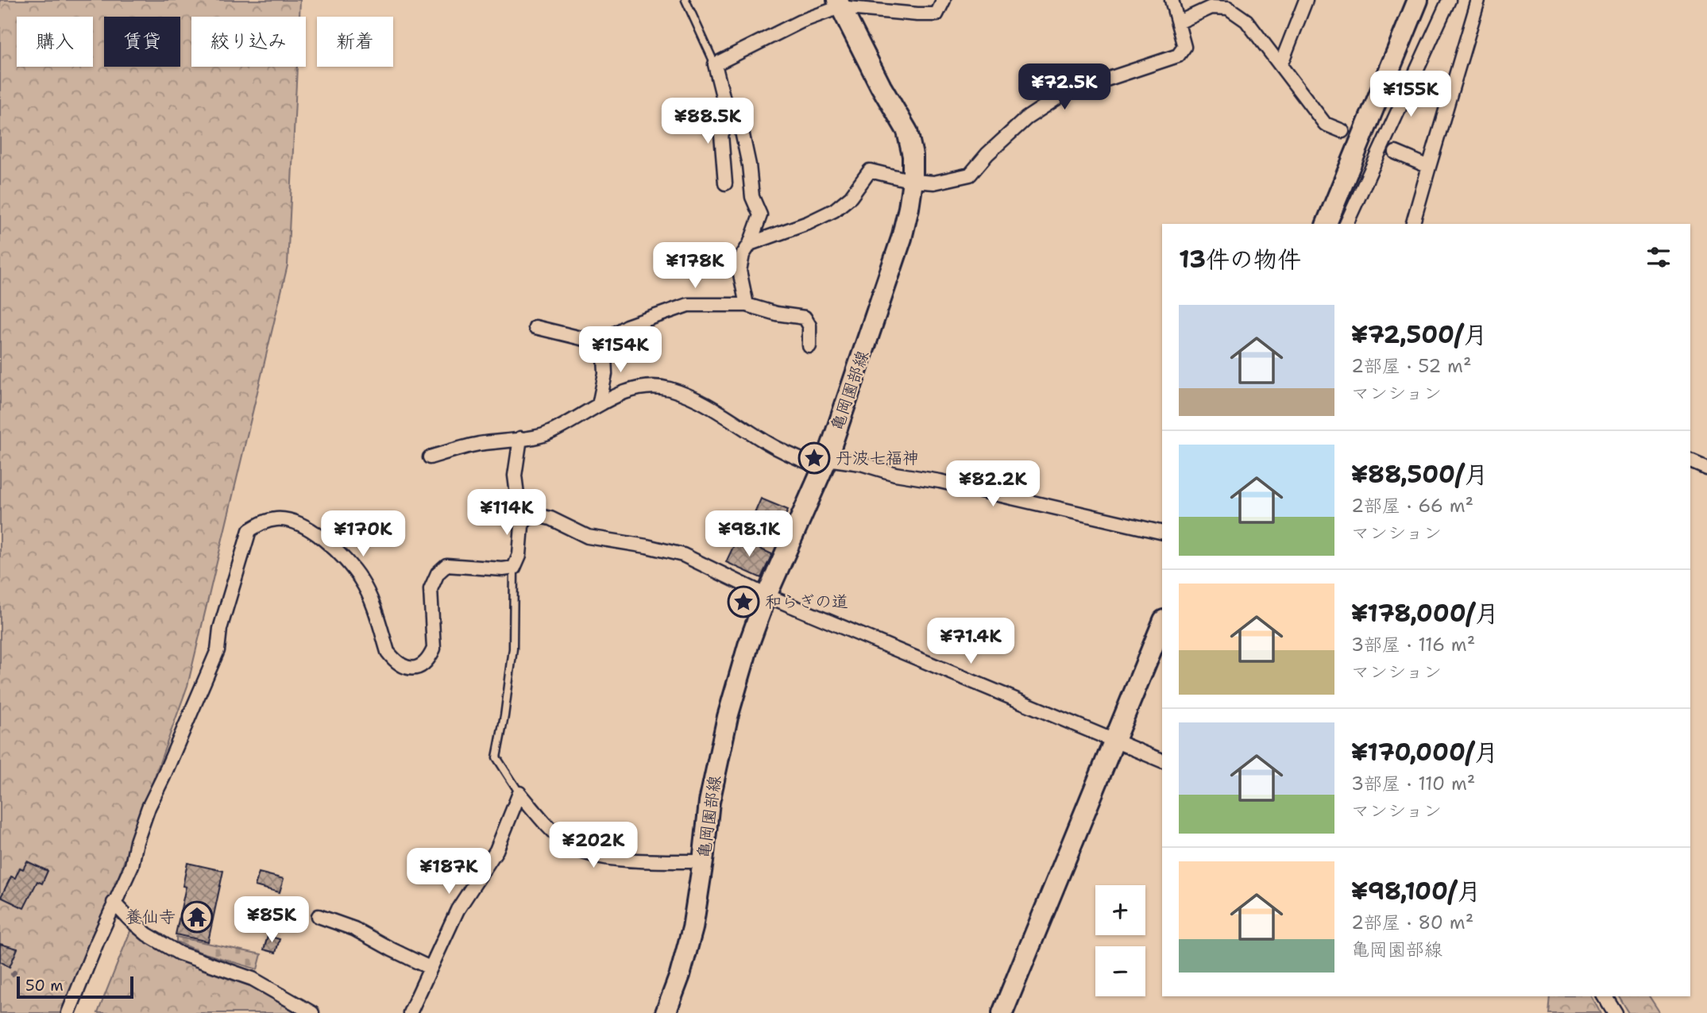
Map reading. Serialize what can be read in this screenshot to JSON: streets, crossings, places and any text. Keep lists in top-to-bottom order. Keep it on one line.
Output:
{"streets":{"main road":["亀岡園部線"]},"places":{"place":["丹波七福神","和らぎの道"],"temple":["養仙寺"]},"scale_bar":"50 m","page":{"chip":["購入","賃貸","絞り込み","新着"],"price":["¥72.5K","¥155K","¥88.5K","¥178K","¥154K","¥82.2K","¥114K","¥170K","¥98.1K","¥71.4K","¥202K","¥187K","¥85K"],"heading":"13件の物件","list":[{"name":"¥72,500/月","note":"2部屋 · 52 m² · マンション"},{"name":"¥88,500/月","note":"2部屋 · 66 m² · マンション"},{"name":"¥178,000/月","note":"3部屋 · 116 m² · マンション"},{"name":"¥170,000/月","note":"3部屋 · 110 m² · マンション"},{"name":"¥98,100/月","note":"2部屋 · 80 m² · 亀岡園部線"}],"map_buttons":["+","−"],"scale":"50 m"}}
